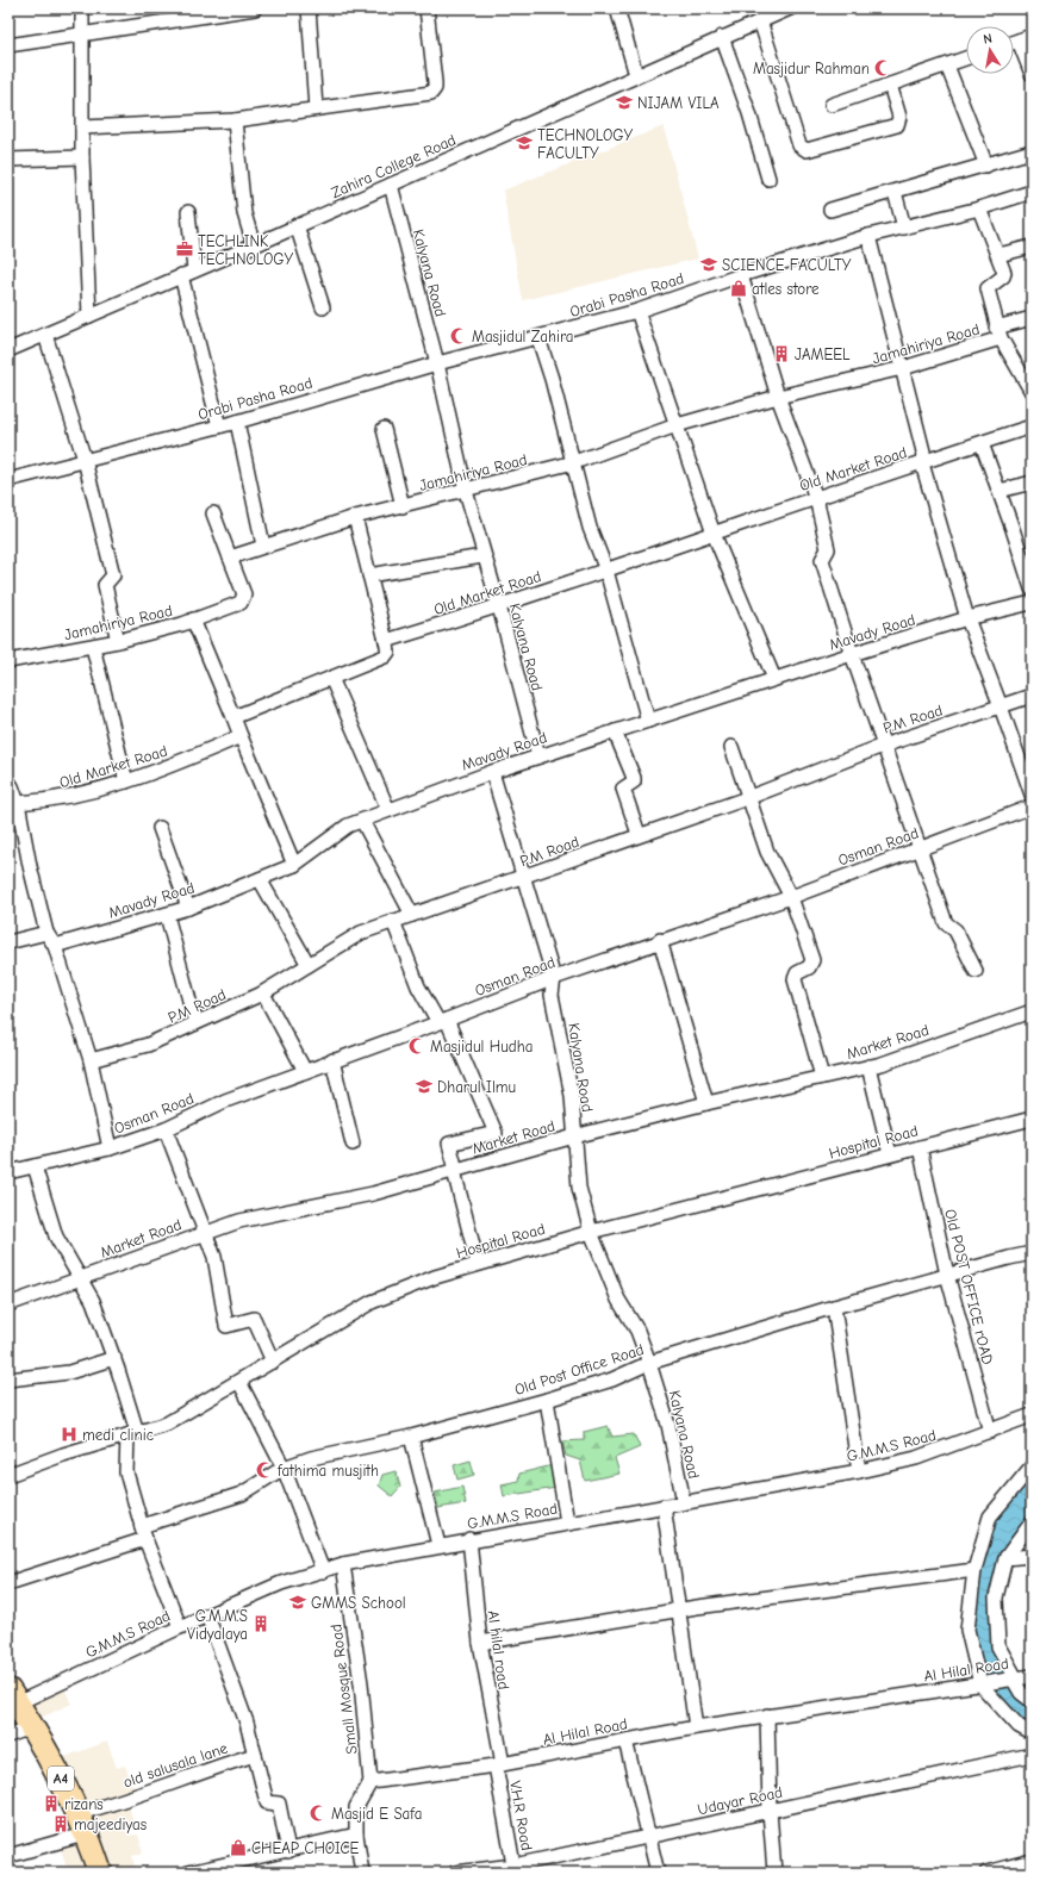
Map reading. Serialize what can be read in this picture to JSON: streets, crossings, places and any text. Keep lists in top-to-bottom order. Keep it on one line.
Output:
{"streets":{"highway":["A4"],"street":["Zahira College Road","Kalyana Road","Orabi Pasha Road","Jamahiriya Road","Old Market Road","Mavady Road","P.M Road","Osman Road","Market Road","Hospital Road","Old POST OFFICE rOAD","Old Post Office Road","G.M.M.S Road","Al hilal road","Al Hilal Road","Small Mosque Road","old salusala lane","Udayar Road","V.H.R Road"]},"crossings":[["Zahira College Road","Kalyana Road"],["Kalyana Road","Orabi Pasha Road"],["Kalyana Road","Jamahiriya Road"],["Kalyana Road","Old Market Road"],["Kalyana Road","Mavady Road"],["Kalyana Road","P.M Road"],["Kalyana Road","Osman Road"],["Kalyana Road","Market Road"],["Kalyana Road","Hospital Road"],["Kalyana Road","Old Post Office Road"],["Kalyana Road","G.M.M.S Road"],["Hospital Road","Old POST OFFICE rOAD"],["Old POST OFFICE rOAD","Old Post Office Road"],["Old POST OFFICE rOAD","G.M.M.S Road"],["G.M.M.S Road","Al hilal road"],["G.M.M.S Road","Small Mosque Road"],["G.M.M.S Road","A4"],["Al hilal road","Al Hilal Road"],["Al hilal road","V.H.R Road"],["Al Hilal Road","Small Mosque Road"],["Al Hilal Road","V.H.R Road"],["old salusala lane","A4"],["Udayar Road","V.H.R Road"]],"places":{"mosque":["Masjidur Rahman","Masjidul Zahira","Masjidul Hudha","fathima musjith","Masjid E Safa"],"school or university":["NIJAM VILA","TECHNOLOGY FACULTY","SCIENCE FACULTY","Dharul Ilmu","GMMS School"],"office":["TECHLINK TECHNOLOGY"],"shop":["atles store","CHEAP CHOICE"],"building":["JAMEEL","G.M.M.S Vidyalaya","rizans","majeediyas"],"hospital":["medi clinic"]},"north":"top"}
